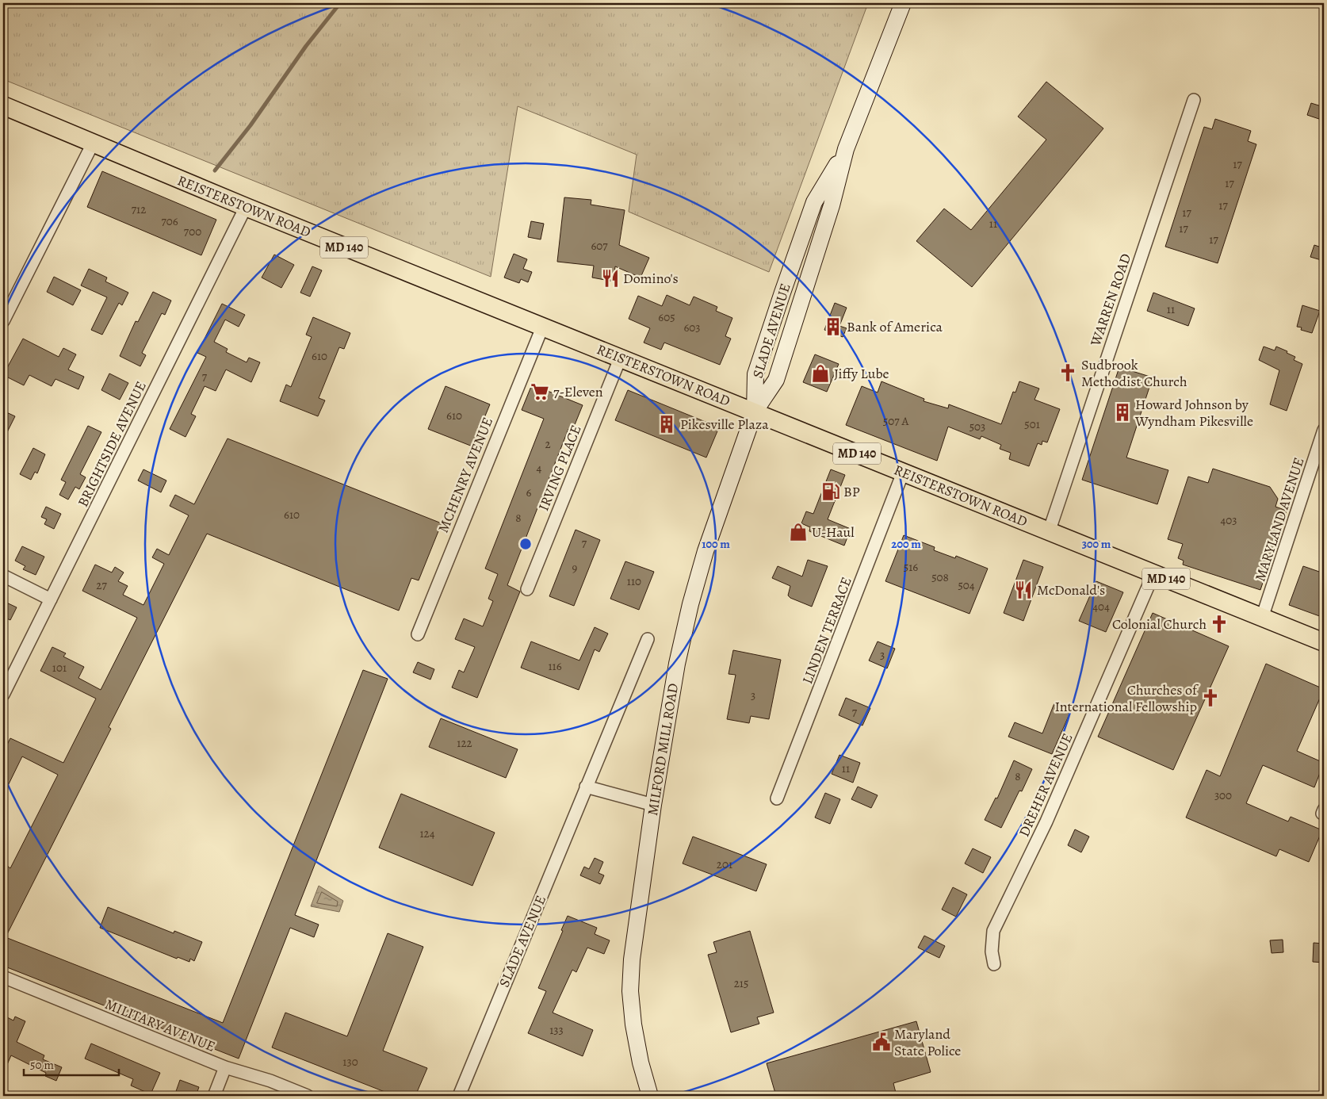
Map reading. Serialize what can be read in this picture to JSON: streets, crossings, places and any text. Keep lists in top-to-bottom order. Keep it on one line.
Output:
{"streets":{"main road":["REISTERSTOWN ROAD","MD 140","SLADE AVENUE","MILFORD MILL ROAD"],"street":["WARREN ROAD","BRIGHTSIDE AVENUE","IRVING PLACE","MCHENRY AVENUE","MARYLAND AVENUE","LINDEN TERRACE","DREHER AVENUE","MILITARY AVENUE"]},"crossings":[["REISTERSTOWN ROAD","WARREN ROAD"],["REISTERSTOWN ROAD","SLADE AVENUE"],["REISTERSTOWN ROAD","BRIGHTSIDE AVENUE"],["REISTERSTOWN ROAD","IRVING PLACE"],["REISTERSTOWN ROAD","MCHENRY AVENUE"],["REISTERSTOWN ROAD","MARYLAND AVENUE"],["REISTERSTOWN ROAD","LINDEN TERRACE"],["REISTERSTOWN ROAD","MILFORD MILL ROAD"],["REISTERSTOWN ROAD","DREHER AVENUE"],["SLADE AVENUE","MILFORD MILL ROAD"]],"places":{"restaurant":["Domino's","McDonald's"],"building":["Bank of America","Howard Johnson by Wyndham Pikesville","Pikesville Plaza"],"church":["Sudbrook Methodist Church","Colonial Church","Churches of International Fellowship"],"shop":["Jiffy Lube","U-Haul"],"supermarket":["7-Eleven"],"fuel station":["BP"],"public building":["Maryland State Police"]},"house_numbers":["17","17","17","712","17","706","11","17","700","17","607","11","605","603","610","7","610","507 A","501","503","2","4","6","610","8","403","7","516","9","508","110","27","504","404","3","116","101","3","7","122","11","8","300","124","201","215","133","130"],"scale_bar":"50 m","rings":["100 m","200 m","300 m"]}
